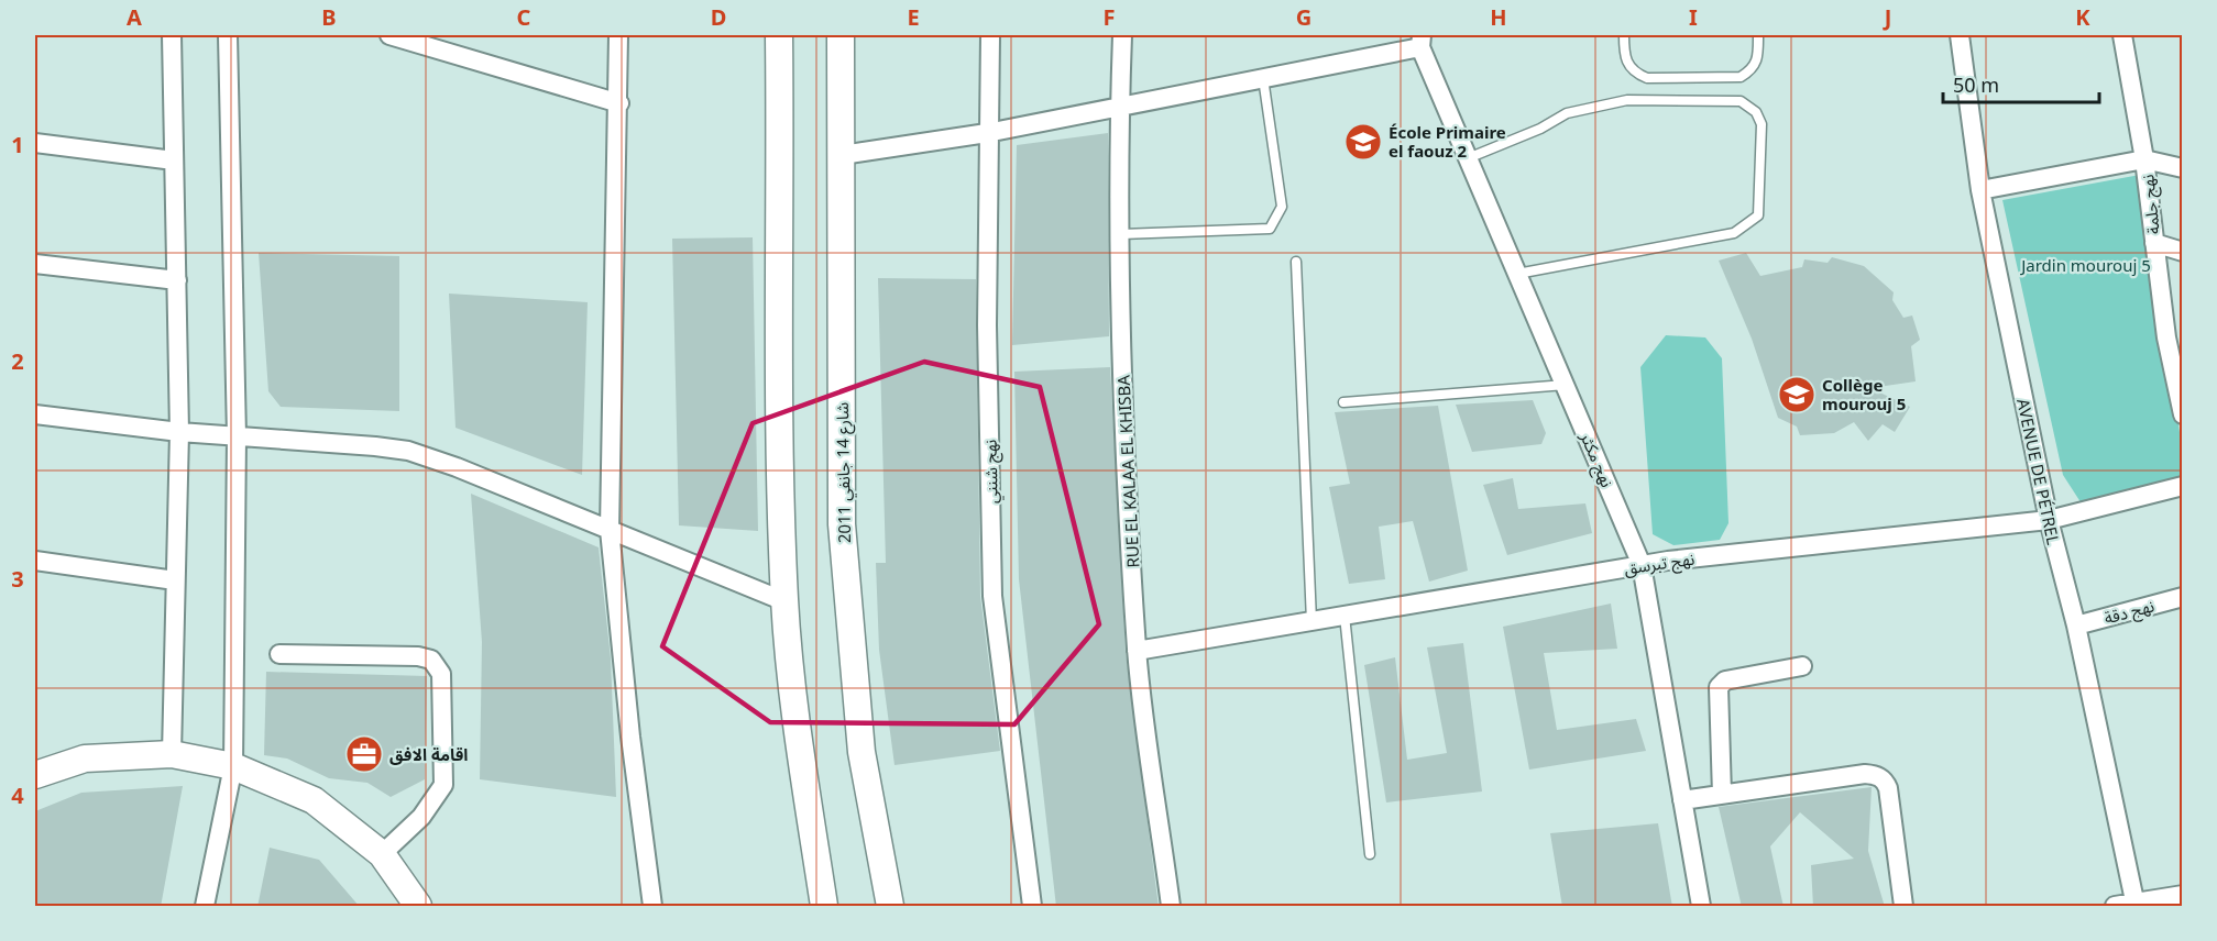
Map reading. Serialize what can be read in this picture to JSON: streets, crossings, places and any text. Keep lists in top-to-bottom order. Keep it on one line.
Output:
{"streets":{"street":["نهج جلمة","نهج مكثر","نهج شنني","RUE EL KALAA EL KHISBA","AVENUE DE PÉTREL","شارع 14 جانفي 2011","نهج تبرسق","نهج دقة"]},"crossings":[["نهج مكثر","نهج تبرسق"],["RUE EL KALAA EL KHISBA","نهج تبرسق"],["AVENUE DE PÉTREL","نهج تبرسق"],["AVENUE DE PÉTREL","نهج دقة"]],"parks":["Jardin mourouj 5"],"places":{"school or university":["École Primaire el faouz 2","Collège mourouj 5"],"office":["اقامة الافق"]},"scale_bar":"50 m","grid":{"columns":["A","B","C","D","E","F","G","H","I","J","K"],"rows":["1","2","3","4"]}}
